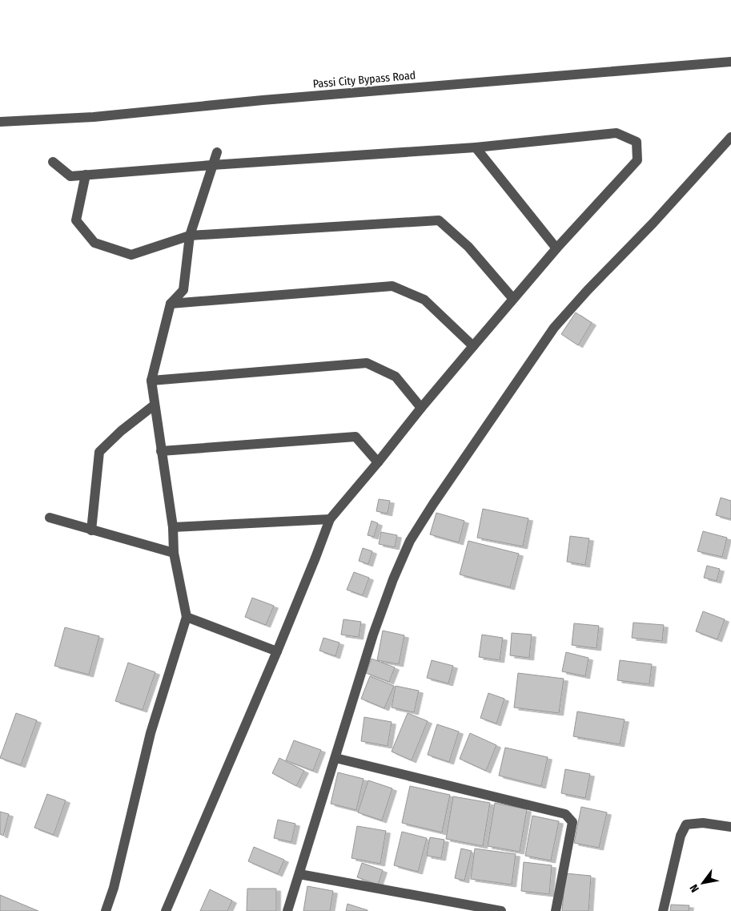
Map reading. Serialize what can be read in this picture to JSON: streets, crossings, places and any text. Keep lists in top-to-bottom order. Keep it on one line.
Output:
{"streets":{"street":["Passi City Bypass Road"]},"north":"bottom left"}
